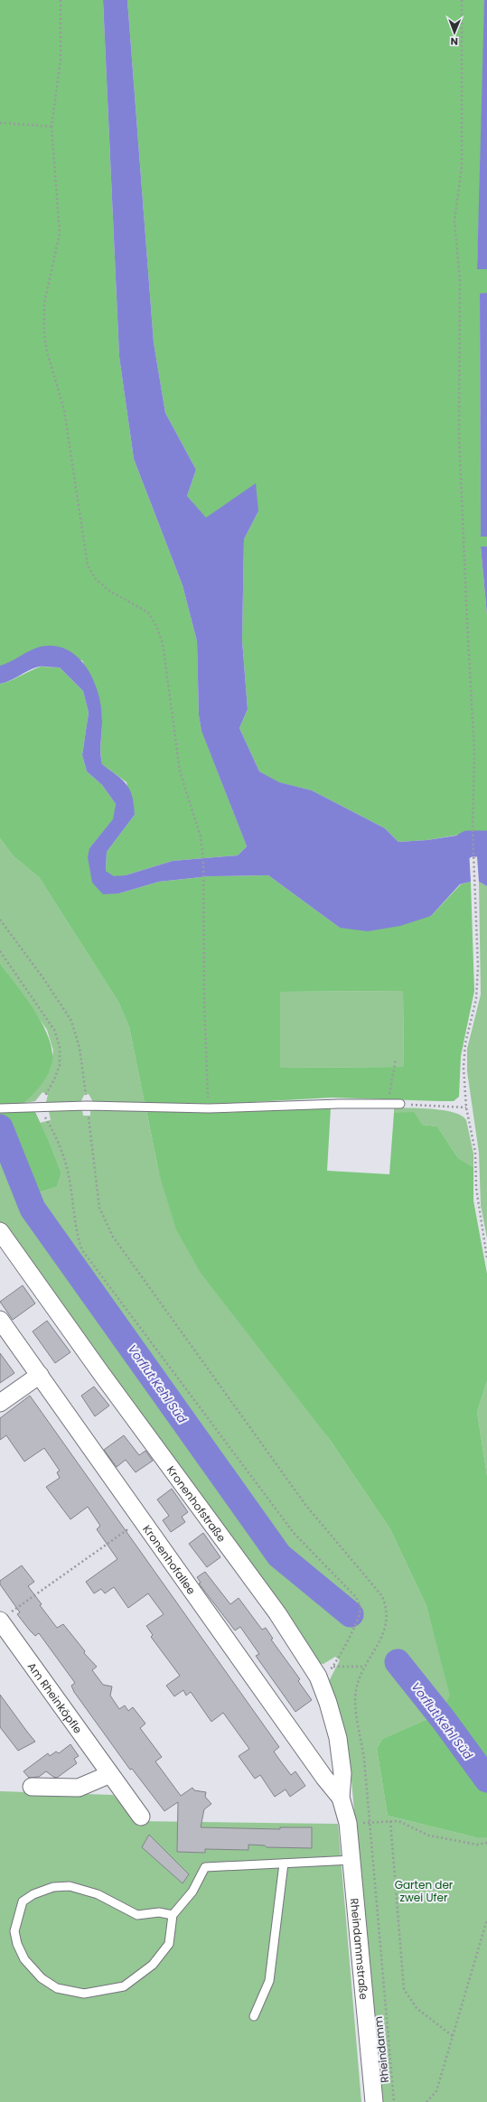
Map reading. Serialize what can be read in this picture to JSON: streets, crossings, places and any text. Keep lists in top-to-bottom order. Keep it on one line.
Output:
{"streets":{"street":["Kronenhofstraße","Kronenhofallee","Am Rheinköpfle","Rheindammstraße"],"path":["Rheindamm"]},"crossings":[["Kronenhofstraße","Kronenhofallee"],["Kronenhofstraße","Rheindammstraße"],["Kronenhofallee","Rheindammstraße"]],"water":["Vorflut Kehl Süd"],"parks":["Garten der zwei Ufer"],"north":"bottom"}
